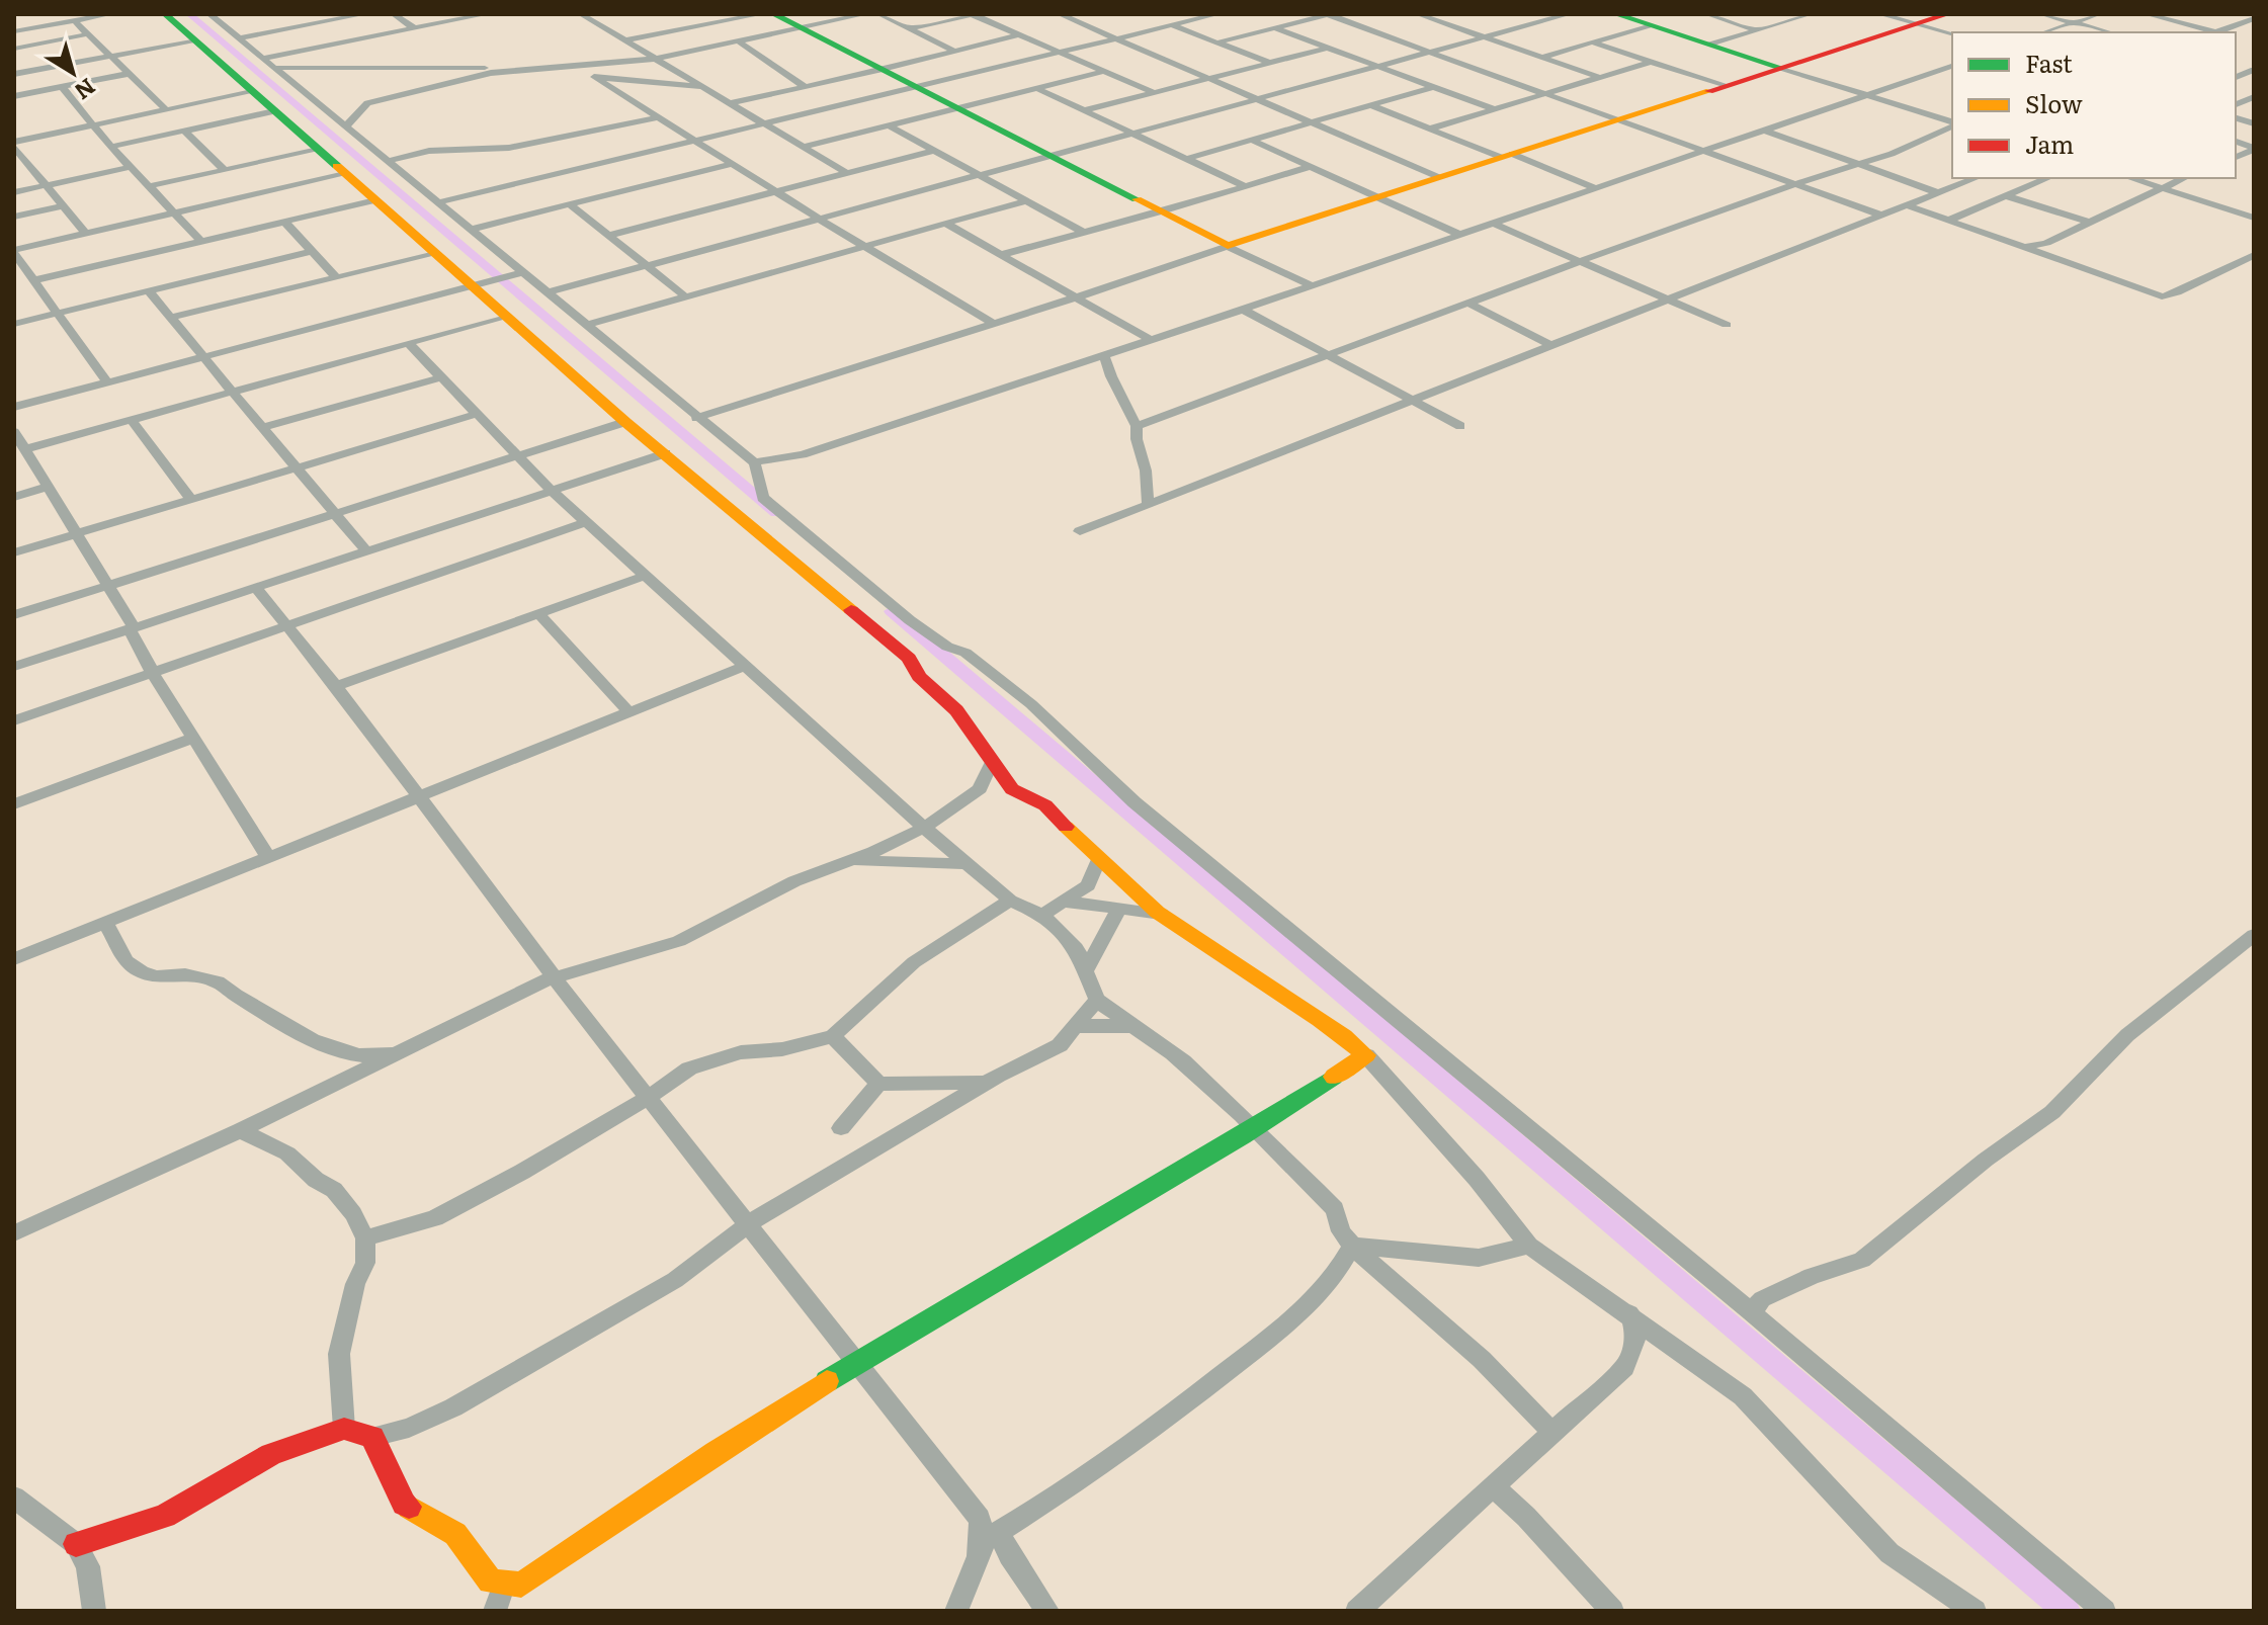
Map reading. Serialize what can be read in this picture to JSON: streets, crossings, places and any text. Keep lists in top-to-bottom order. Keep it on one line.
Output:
{"legend":["Fast","Slow","Jam"],"north":"bottom right"}
